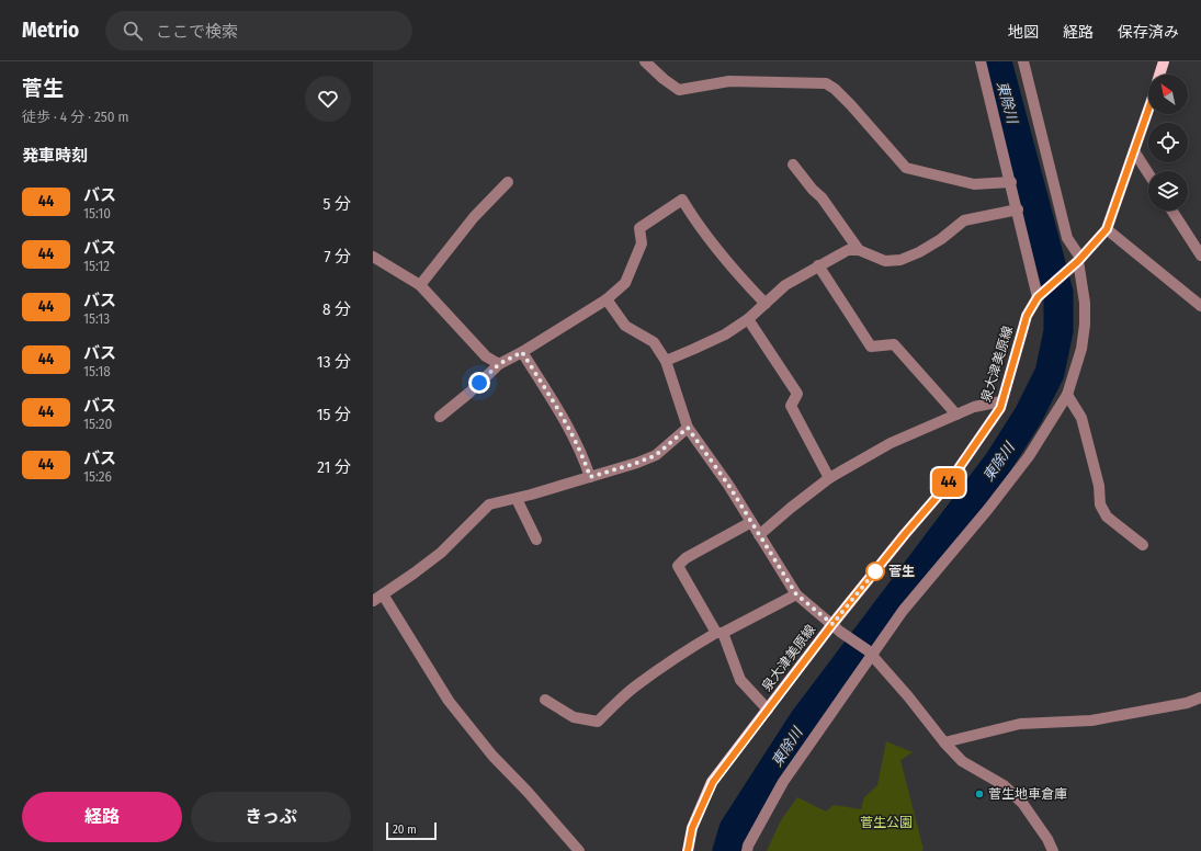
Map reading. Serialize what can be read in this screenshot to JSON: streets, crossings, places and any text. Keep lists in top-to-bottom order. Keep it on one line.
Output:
{"streets":{"main road":["泉大津美原線"]},"water":["東除川"],"parks":["菅生公園"],"places":["菅生","菅生地車倉庫"],"lines":["bus line 44"],"scale_bar":"20 m","north":"top left","page":{"header":"Metrio","search":"ここで検索","nav":["地図","経路","保存済み"],"heading":[["菅生","徒歩 · 4 分 · 250 m"],"発車時刻"],"on_map":"44","list":[{"mark":"44","name":"バス","note":"15:10","value":"5 分"},{"mark":"44","name":"バス","note":"15:12","value":"7 分"},{"mark":"44","name":"バス","note":"15:13","value":"8 分"},{"mark":"44","name":"バス","note":"15:18","value":"13 分"},{"mark":"44","name":"バス","note":"15:20","value":"15 分"},{"mark":"44","name":"バス","note":"15:26","value":"21 分"}],"buttons":["経路","きっぷ"],"scale":"20 m"}}
